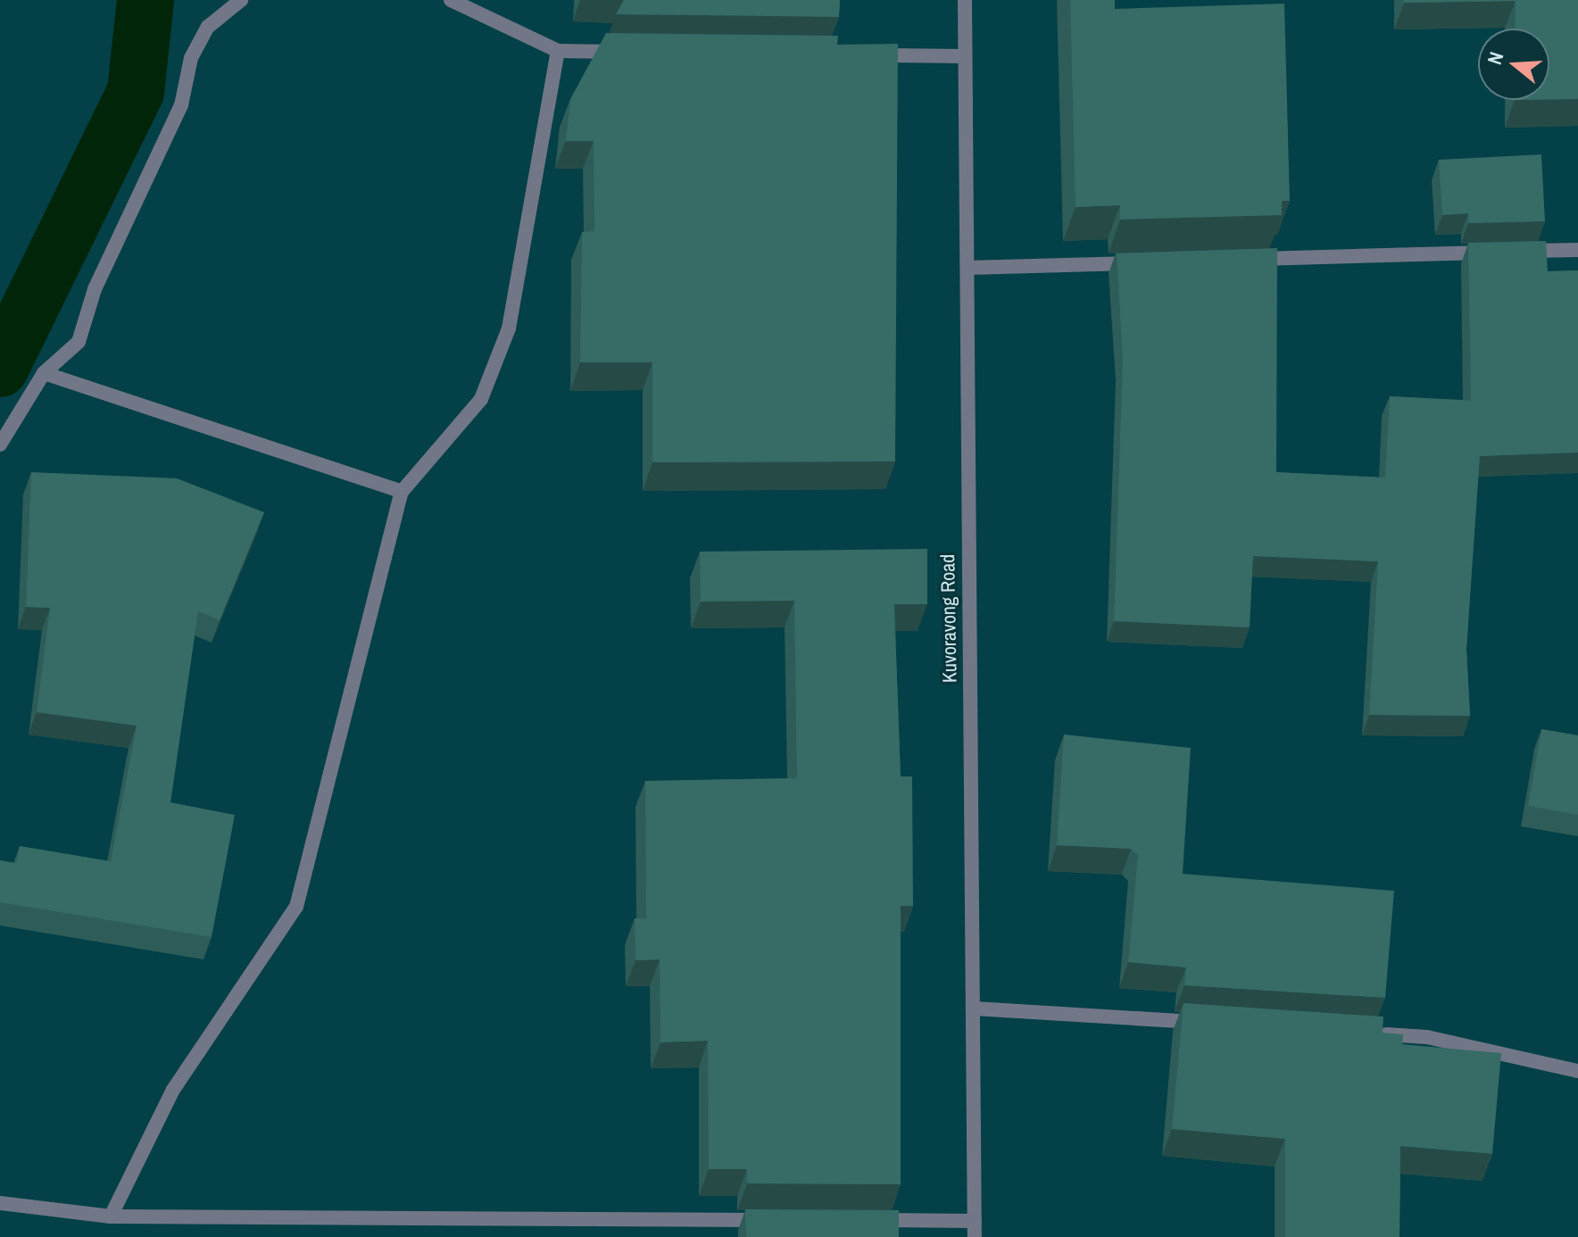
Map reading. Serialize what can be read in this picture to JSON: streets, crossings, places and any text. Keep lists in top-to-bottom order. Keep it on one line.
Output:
{"streets":{"street":["Kuvoravong Road"]},"north":"left"}
